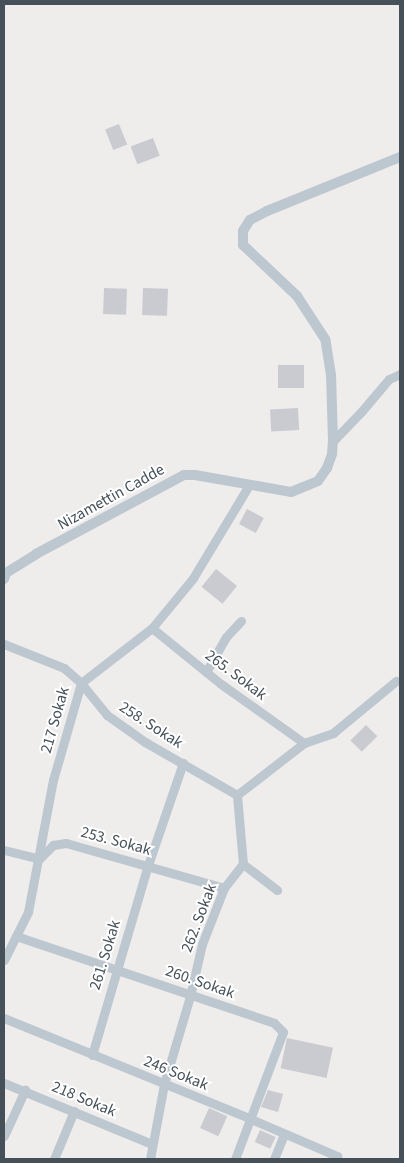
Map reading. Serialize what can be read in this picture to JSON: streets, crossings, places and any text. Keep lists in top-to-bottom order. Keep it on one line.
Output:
{"streets":{"street":["Nizamettin Cadde","265. Sokak","217 Sokak","258. Sokak","253. Sokak","262. Sokak","261. Sokak","260. Sokak","246 Sokak","218 Sokak"]},"crossings":[["Nizamettin Cadde","217 Sokak"],["265. Sokak","217 Sokak"],["217 Sokak","258. Sokak"],["217 Sokak","253. Sokak"],["217 Sokak","260. Sokak"],["258. Sokak","261. Sokak"],["253. Sokak","262. Sokak"],["253. Sokak","261. Sokak"],["262. Sokak","260. Sokak"],["262. Sokak","246 Sokak"],["262. Sokak","218 Sokak"],["261. Sokak","260. Sokak"],["261. Sokak","246 Sokak"],["260. Sokak","246 Sokak"]]}
